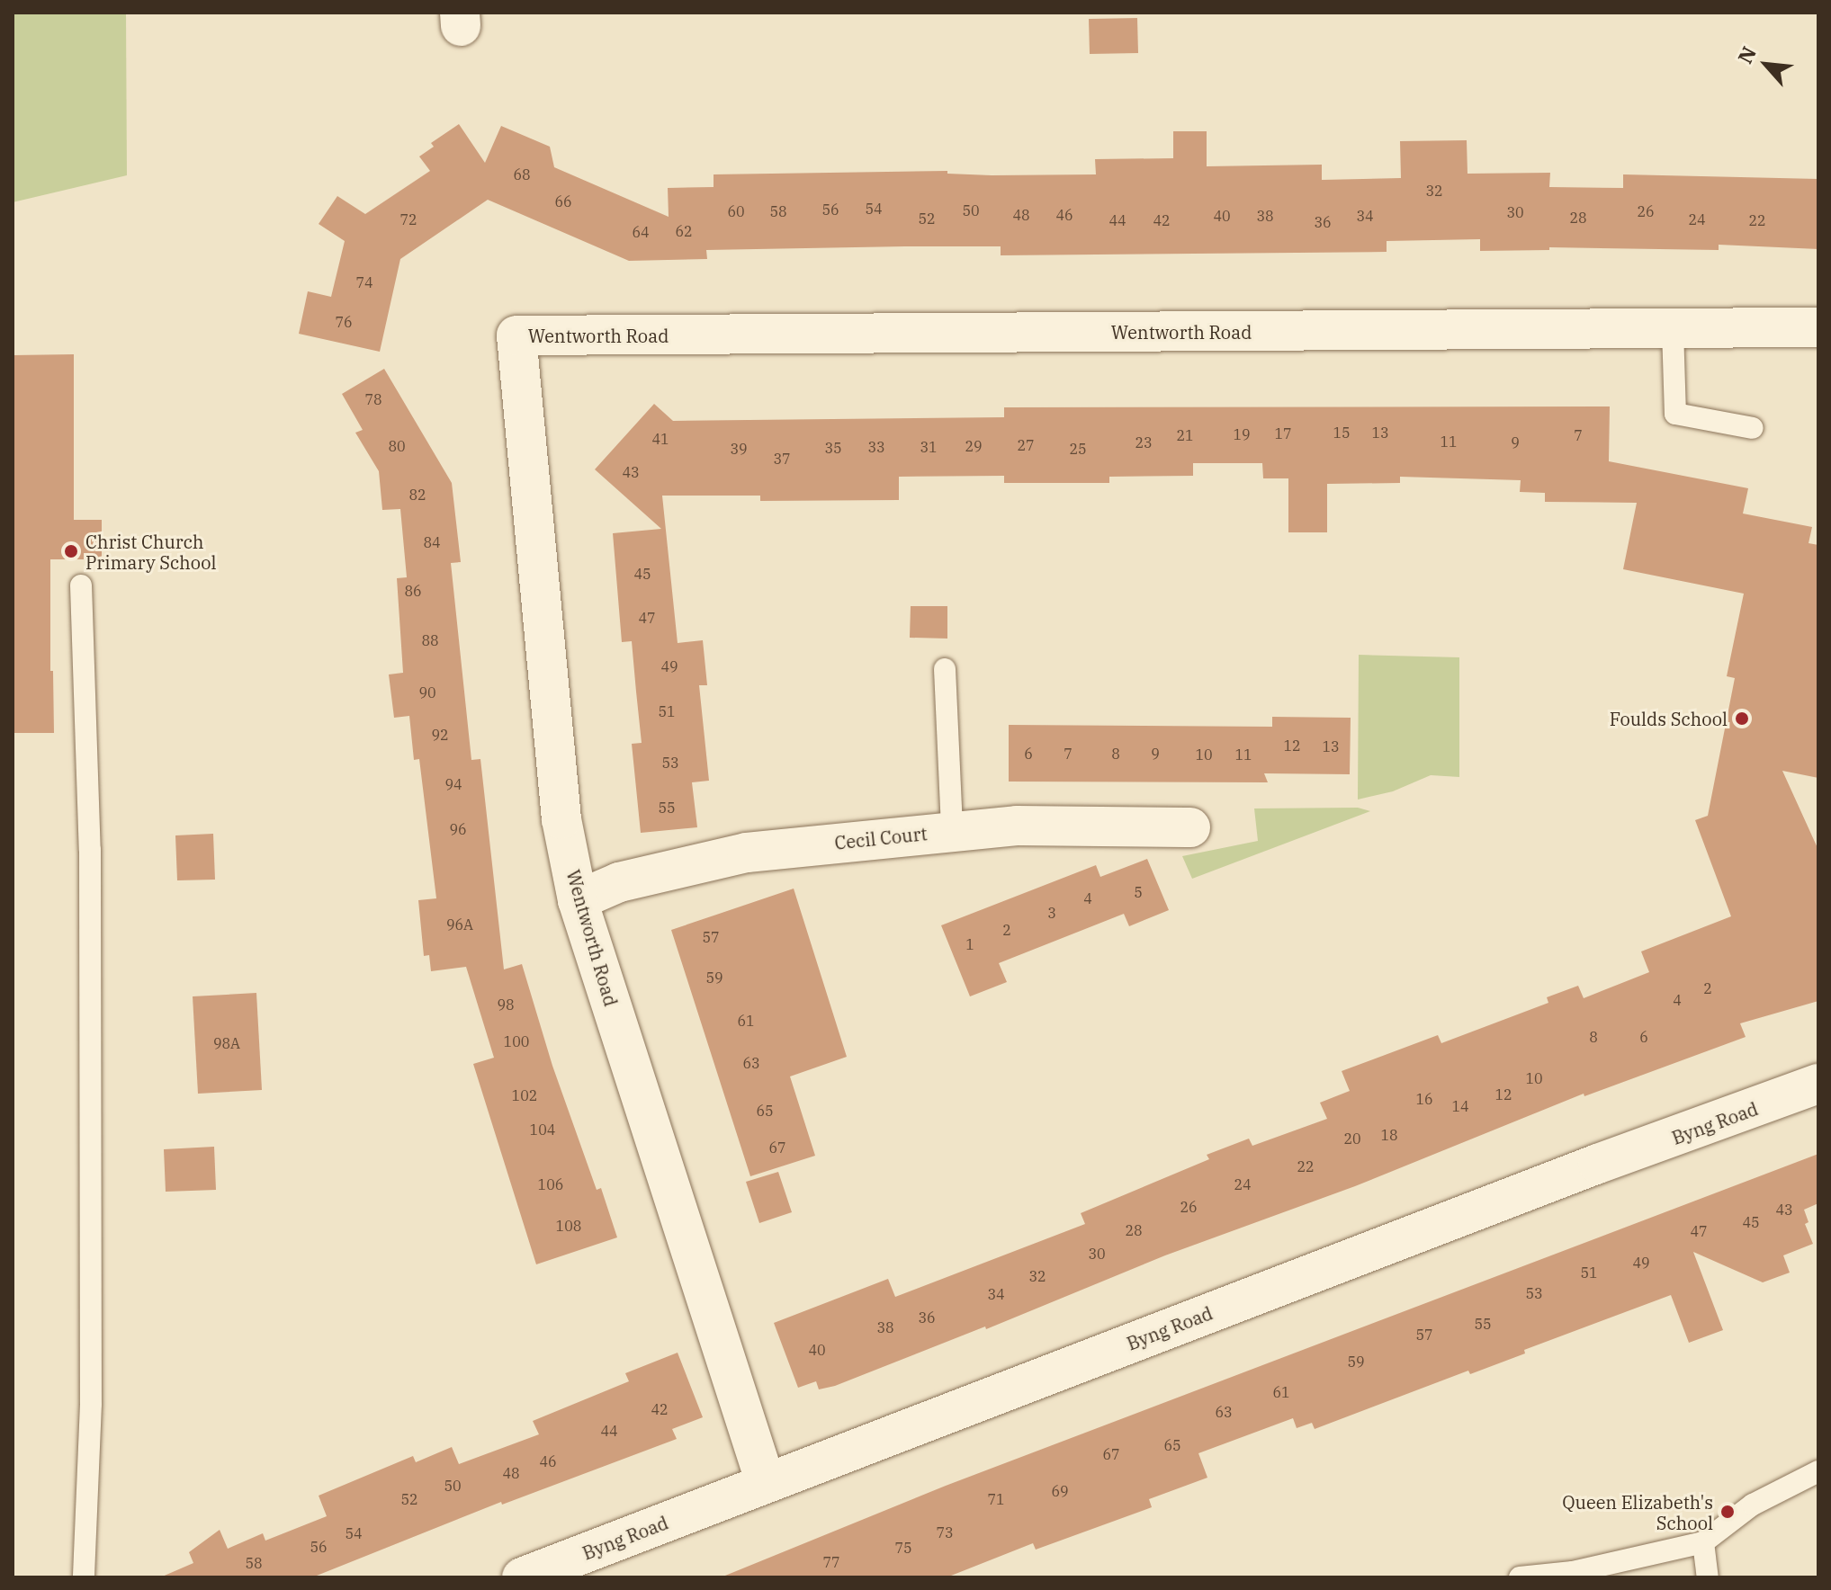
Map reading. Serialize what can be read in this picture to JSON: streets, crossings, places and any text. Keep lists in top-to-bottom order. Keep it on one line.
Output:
{"streets":{"street":["Wentworth Road","Cecil Court","Byng Road"]},"crossings":[["Wentworth Road","Cecil Court"],["Wentworth Road","Byng Road"]],"places":["Christ Church Primary School","Foulds School","Queen Elizabeth's School"],"house_numbers":["68","32","66","54","56","50","60","58","26","30","48","46","40","38","34","28","52","72","24","44","42","22","36","62","64","74","76","78","15","13","17","19","21","7","41","11","23","9","27","80","29","33","31","35","39","25","37","43","82","84","45","86","47","88","49","90","51","92","12","13","6","7","8","9","10","11","53","94","55","96","5","4","3","96A","2","57","1","59","2","4","98","61","8","6","100","98A","63","10","12","102","16","14","65","104","18","20","67","22","106","24","26","43","45","108","28","47","30","49","51","32","53","34","36","55","38","57","40","59","61","42","63","44","65","67","46","48","50","69","52","71","73","54","56","75","77","58"],"north":"top left"}
